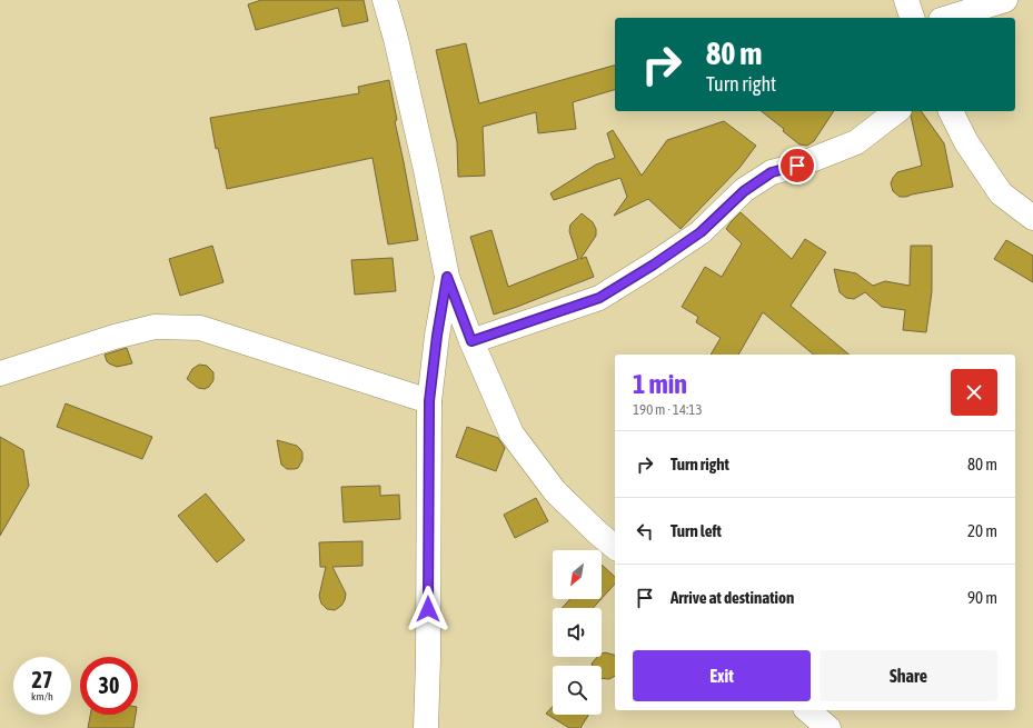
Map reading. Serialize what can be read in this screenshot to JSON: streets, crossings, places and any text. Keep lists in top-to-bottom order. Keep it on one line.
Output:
{"north":"bottom left","page":{"turn":["80 m","Turn right"],"heading":["1 min","190 m · 14:13"],"list":[{"name":"Turn right","value":"80 m"},{"name":"Turn left","value":"20 m"},{"name":"Arrive at destination","value":"90 m"}],"buttons":["Exit","Share"],"speed":"27 km/h","limit":"30"}}
